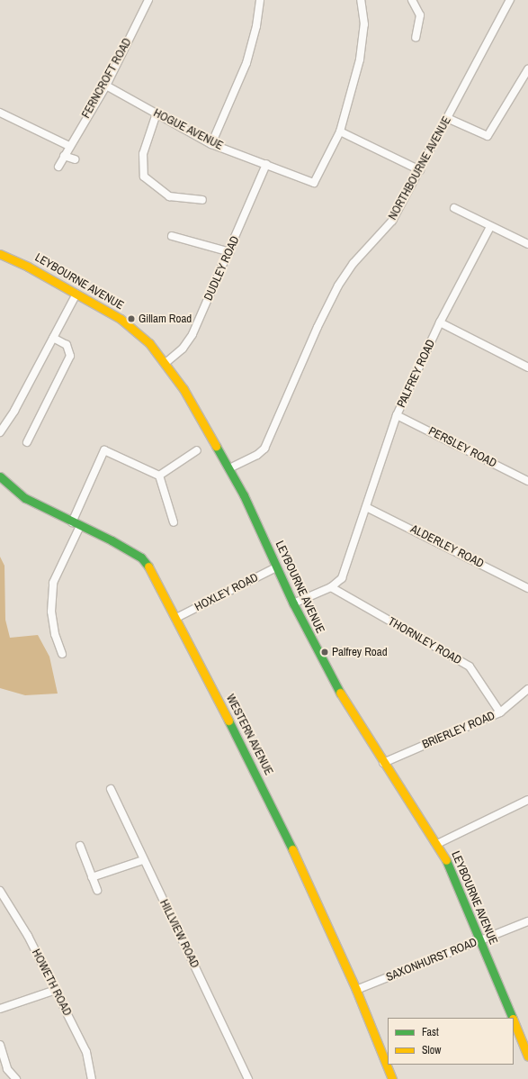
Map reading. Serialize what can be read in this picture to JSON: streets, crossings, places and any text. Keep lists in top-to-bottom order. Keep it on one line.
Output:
{"streets":{"street":["FERNCROFT ROAD","HOGUE AVENUE","NORTHBOURNE AVENUE","DUDLEY ROAD","LEYBOURNE AVENUE","PALFREY ROAD","PERSLEY ROAD","ALDERLEY ROAD","HOXLEY ROAD","THORNLEY ROAD","BRIERLEY ROAD","WESTERN AVENUE","HILLVIEW ROAD","SAXONHURST ROAD","HOWETH ROAD"]},"crossings":[["FERNCROFT ROAD","HOGUE AVENUE"],["HOGUE AVENUE","DUDLEY ROAD"],["NORTHBOURNE AVENUE","LEYBOURNE AVENUE"],["DUDLEY ROAD","LEYBOURNE AVENUE"],["LEYBOURNE AVENUE","PALFREY ROAD"],["LEYBOURNE AVENUE","HOXLEY ROAD"],["LEYBOURNE AVENUE","BRIERLEY ROAD"],["LEYBOURNE AVENUE","SAXONHURST ROAD"],["PALFREY ROAD","PERSLEY ROAD"],["PALFREY ROAD","ALDERLEY ROAD"],["PALFREY ROAD","THORNLEY ROAD"],["HOXLEY ROAD","WESTERN AVENUE"],["THORNLEY ROAD","BRIERLEY ROAD"],["WESTERN AVENUE","SAXONHURST ROAD"]],"places":["Gillam Road","Palfrey Road"],"legend":["Fast","Slow"]}
